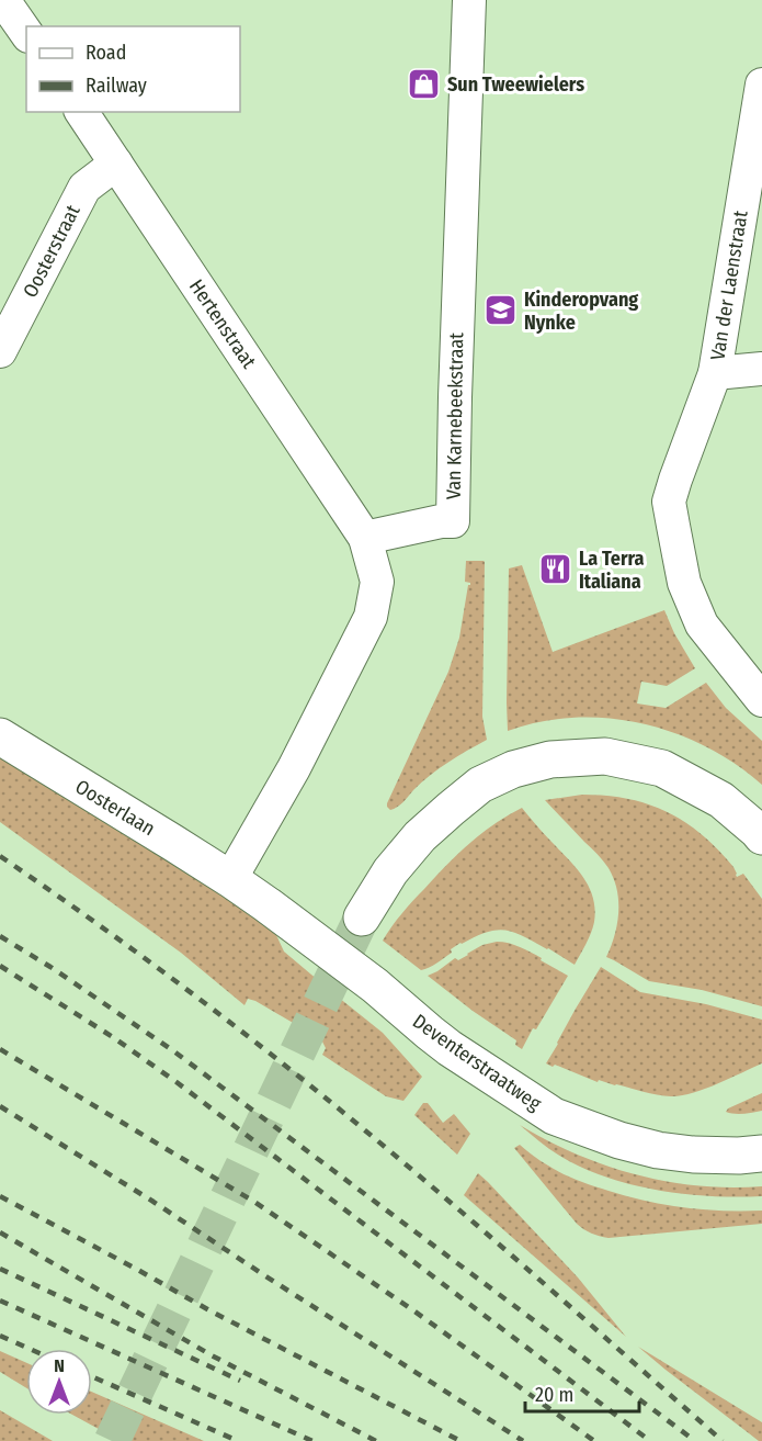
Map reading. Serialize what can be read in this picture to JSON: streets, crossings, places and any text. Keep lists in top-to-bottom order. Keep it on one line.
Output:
{"streets":{"street":["Oosterstraat","Van der Laenstraat","Hertenstraat","Van Karnebeekstraat","Oosterlaan","Deventerstraatweg"]},"crossings":[["Oosterstraat","Hertenstraat"],["Hertenstraat","Van Karnebeekstraat"],["Oosterlaan","Deventerstraatweg"]],"places":{"shop":["Sun Tweewielers"],"school or university":["Kinderopvang Nynke"],"restaurant":["La Terra Italiana"]},"legend":["Road","Railway"],"scale_bar":"20 m","north":"top"}
